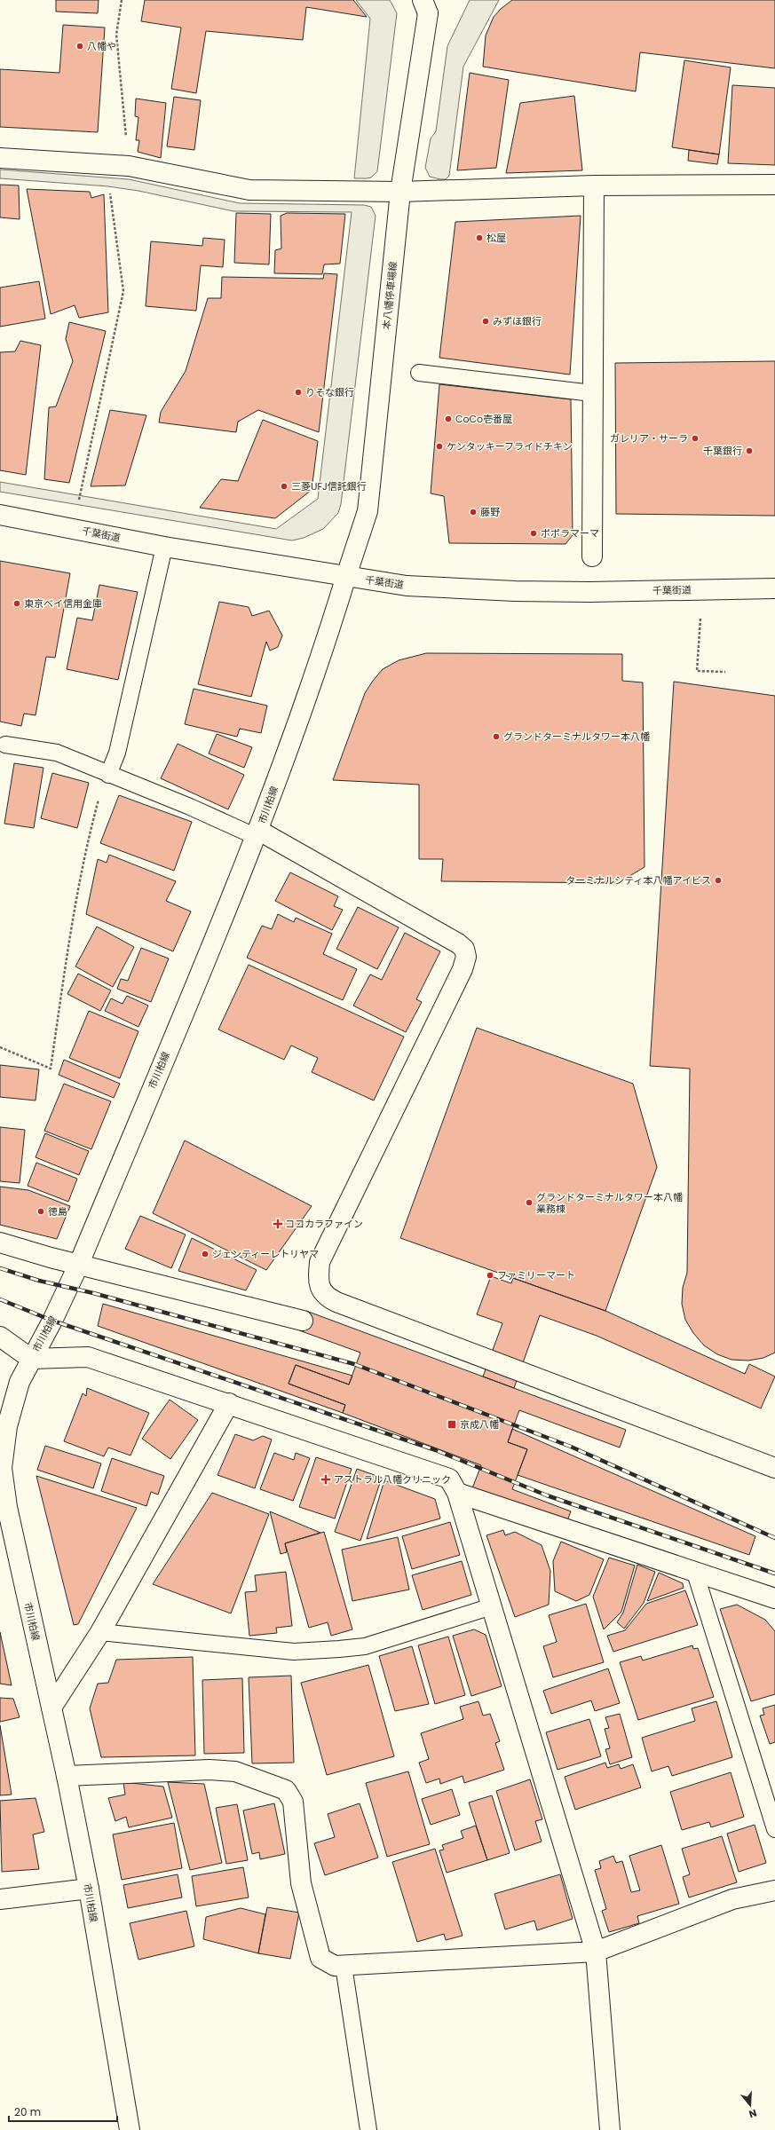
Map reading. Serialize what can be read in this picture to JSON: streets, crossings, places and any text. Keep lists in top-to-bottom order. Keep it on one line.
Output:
{"streets":{"main road":["本八幡停車場線","千葉街道","市川柏線"]},"crossings":[["本八幡停車場線","千葉街道"],["本八幡停車場線","市川柏線"],["千葉街道","市川柏線"]],"places":{"other":["八幡や","松屋","みずほ銀行","りそな銀行","CoCo壱番屋","ガレリア・サーラ","ケンタッキーフライドチキン","千葉銀行","三菱UFJ信託銀行","藤野","ポポラマーマ","東京ベイ信用金庫","グランドターミナルタワー本八幡","ターミナルシティ本八幡アイビス","グランドターミナルタワー本八幡 業務棟","徳島","ジェンティーレトリヤマ","ファミリーマート"],"health":["ココカラファイン","アストラル八幡クリニック"],"transit":["京成八幡"]},"scale_bar":"20 m","north":"bottom"}
